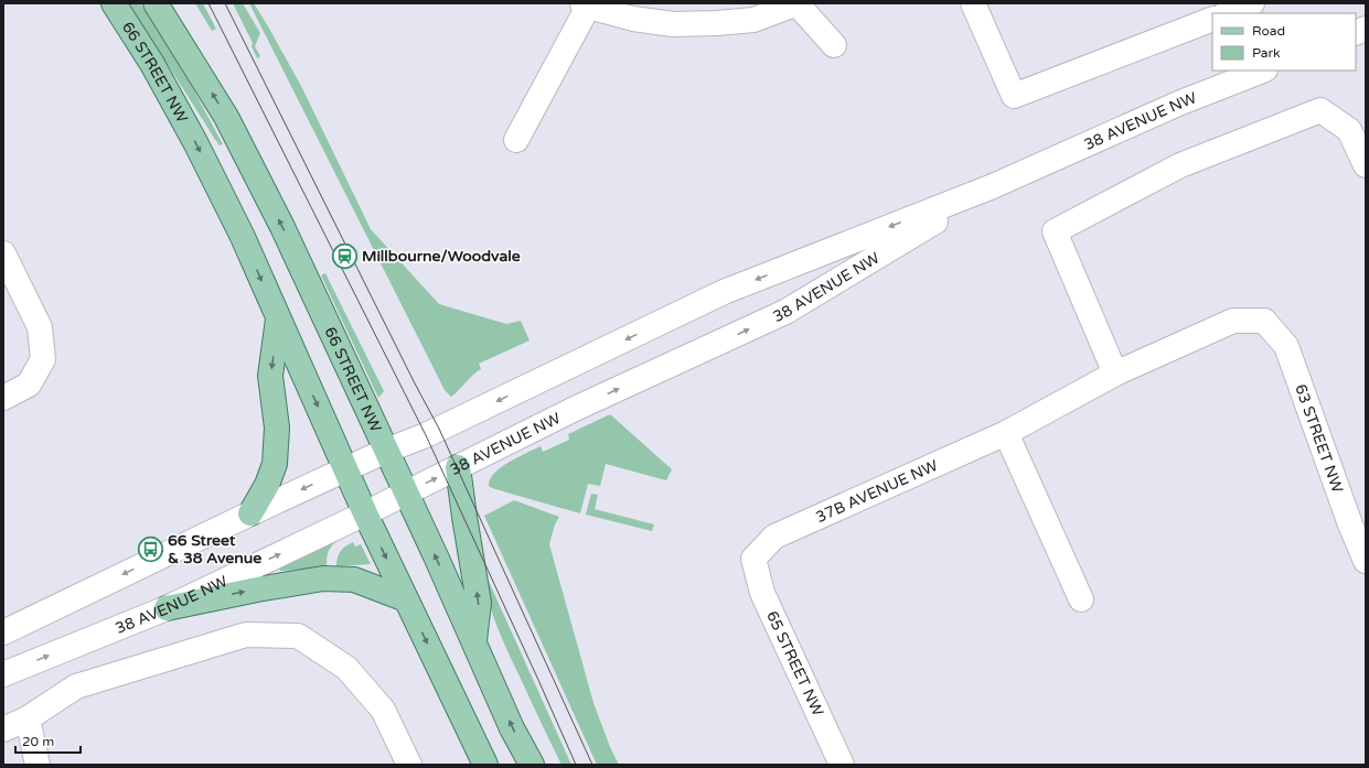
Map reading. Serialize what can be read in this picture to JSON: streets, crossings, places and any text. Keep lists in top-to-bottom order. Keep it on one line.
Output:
{"streets":{"main road":["66 STREET NW"],"street":["38 AVENUE NW","63 STREET NW","37B AVENUE NW","65 STREET NW"]},"crossings":[["66 STREET NW","38 AVENUE NW"],["63 STREET NW","37B AVENUE NW"],["37B AVENUE NW","65 STREET NW"]],"places":{"station":["Millbourne/Woodvale"],"bus stop":["66 Street & 38 Avenue"]},"legend":["Road","Park"],"scale_bar":"20 m"}
